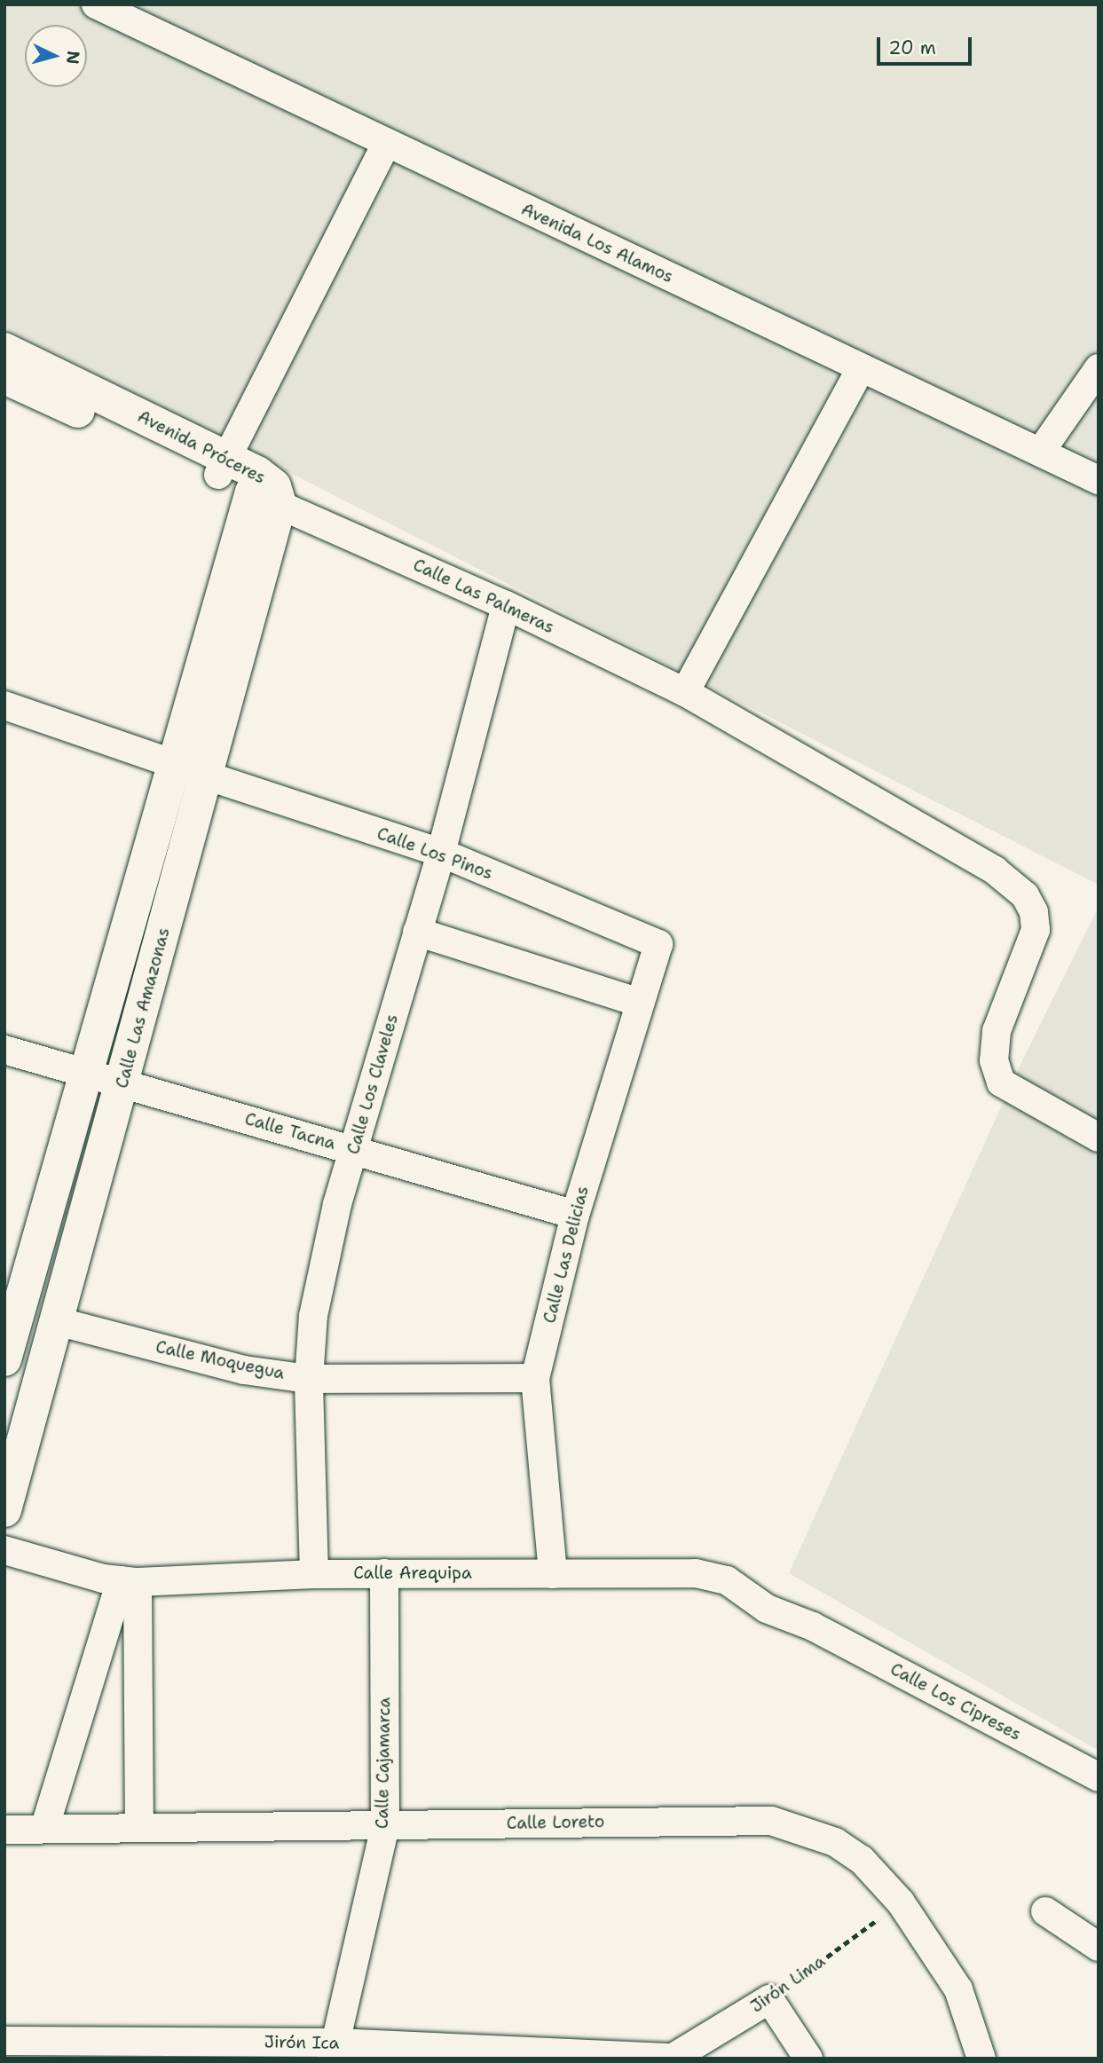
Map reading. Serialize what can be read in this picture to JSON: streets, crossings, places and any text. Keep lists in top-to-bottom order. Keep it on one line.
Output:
{"streets":{"street":["Avenida Los Alamos","Avenida Próceres","Calle Las Palmeras","Calle Los Pinos","Calle Las Amazonas","Calle Los Claveles","Calle Tacna","Calle Las Delicias","Calle Moquegua","Calle Arequipa","Calle Los Cipreses","Calle Cajamarca","Calle Loreto","Jirón Lima","Jirón Ica"]},"crossings":[["Avenida Próceres","Calle Las Palmeras"],["Avenida Próceres","Calle Las Amazonas"],["Calle Las Palmeras","Calle Las Amazonas"],["Calle Las Palmeras","Calle Los Claveles"],["Calle Los Pinos","Calle Las Amazonas"],["Calle Los Pinos","Calle Los Claveles"],["Calle Los Pinos","Calle Las Delicias"],["Calle Las Amazonas","Calle Tacna"],["Calle Las Amazonas","Calle Moquegua"],["Calle Los Claveles","Calle Tacna"],["Calle Los Claveles","Calle Moquegua"],["Calle Los Claveles","Calle Arequipa"],["Calle Tacna","Calle Las Delicias"],["Calle Las Delicias","Calle Moquegua"],["Calle Las Delicias","Calle Arequipa"],["Calle Arequipa","Calle Los Cipreses"],["Calle Arequipa","Calle Cajamarca"],["Calle Cajamarca","Calle Loreto"],["Calle Cajamarca","Jirón Ica"],["Calle Loreto","Jirón Lima"],["Jirón Lima","Jirón Ica"]],"scale_bar":"20 m","north":"right"}
